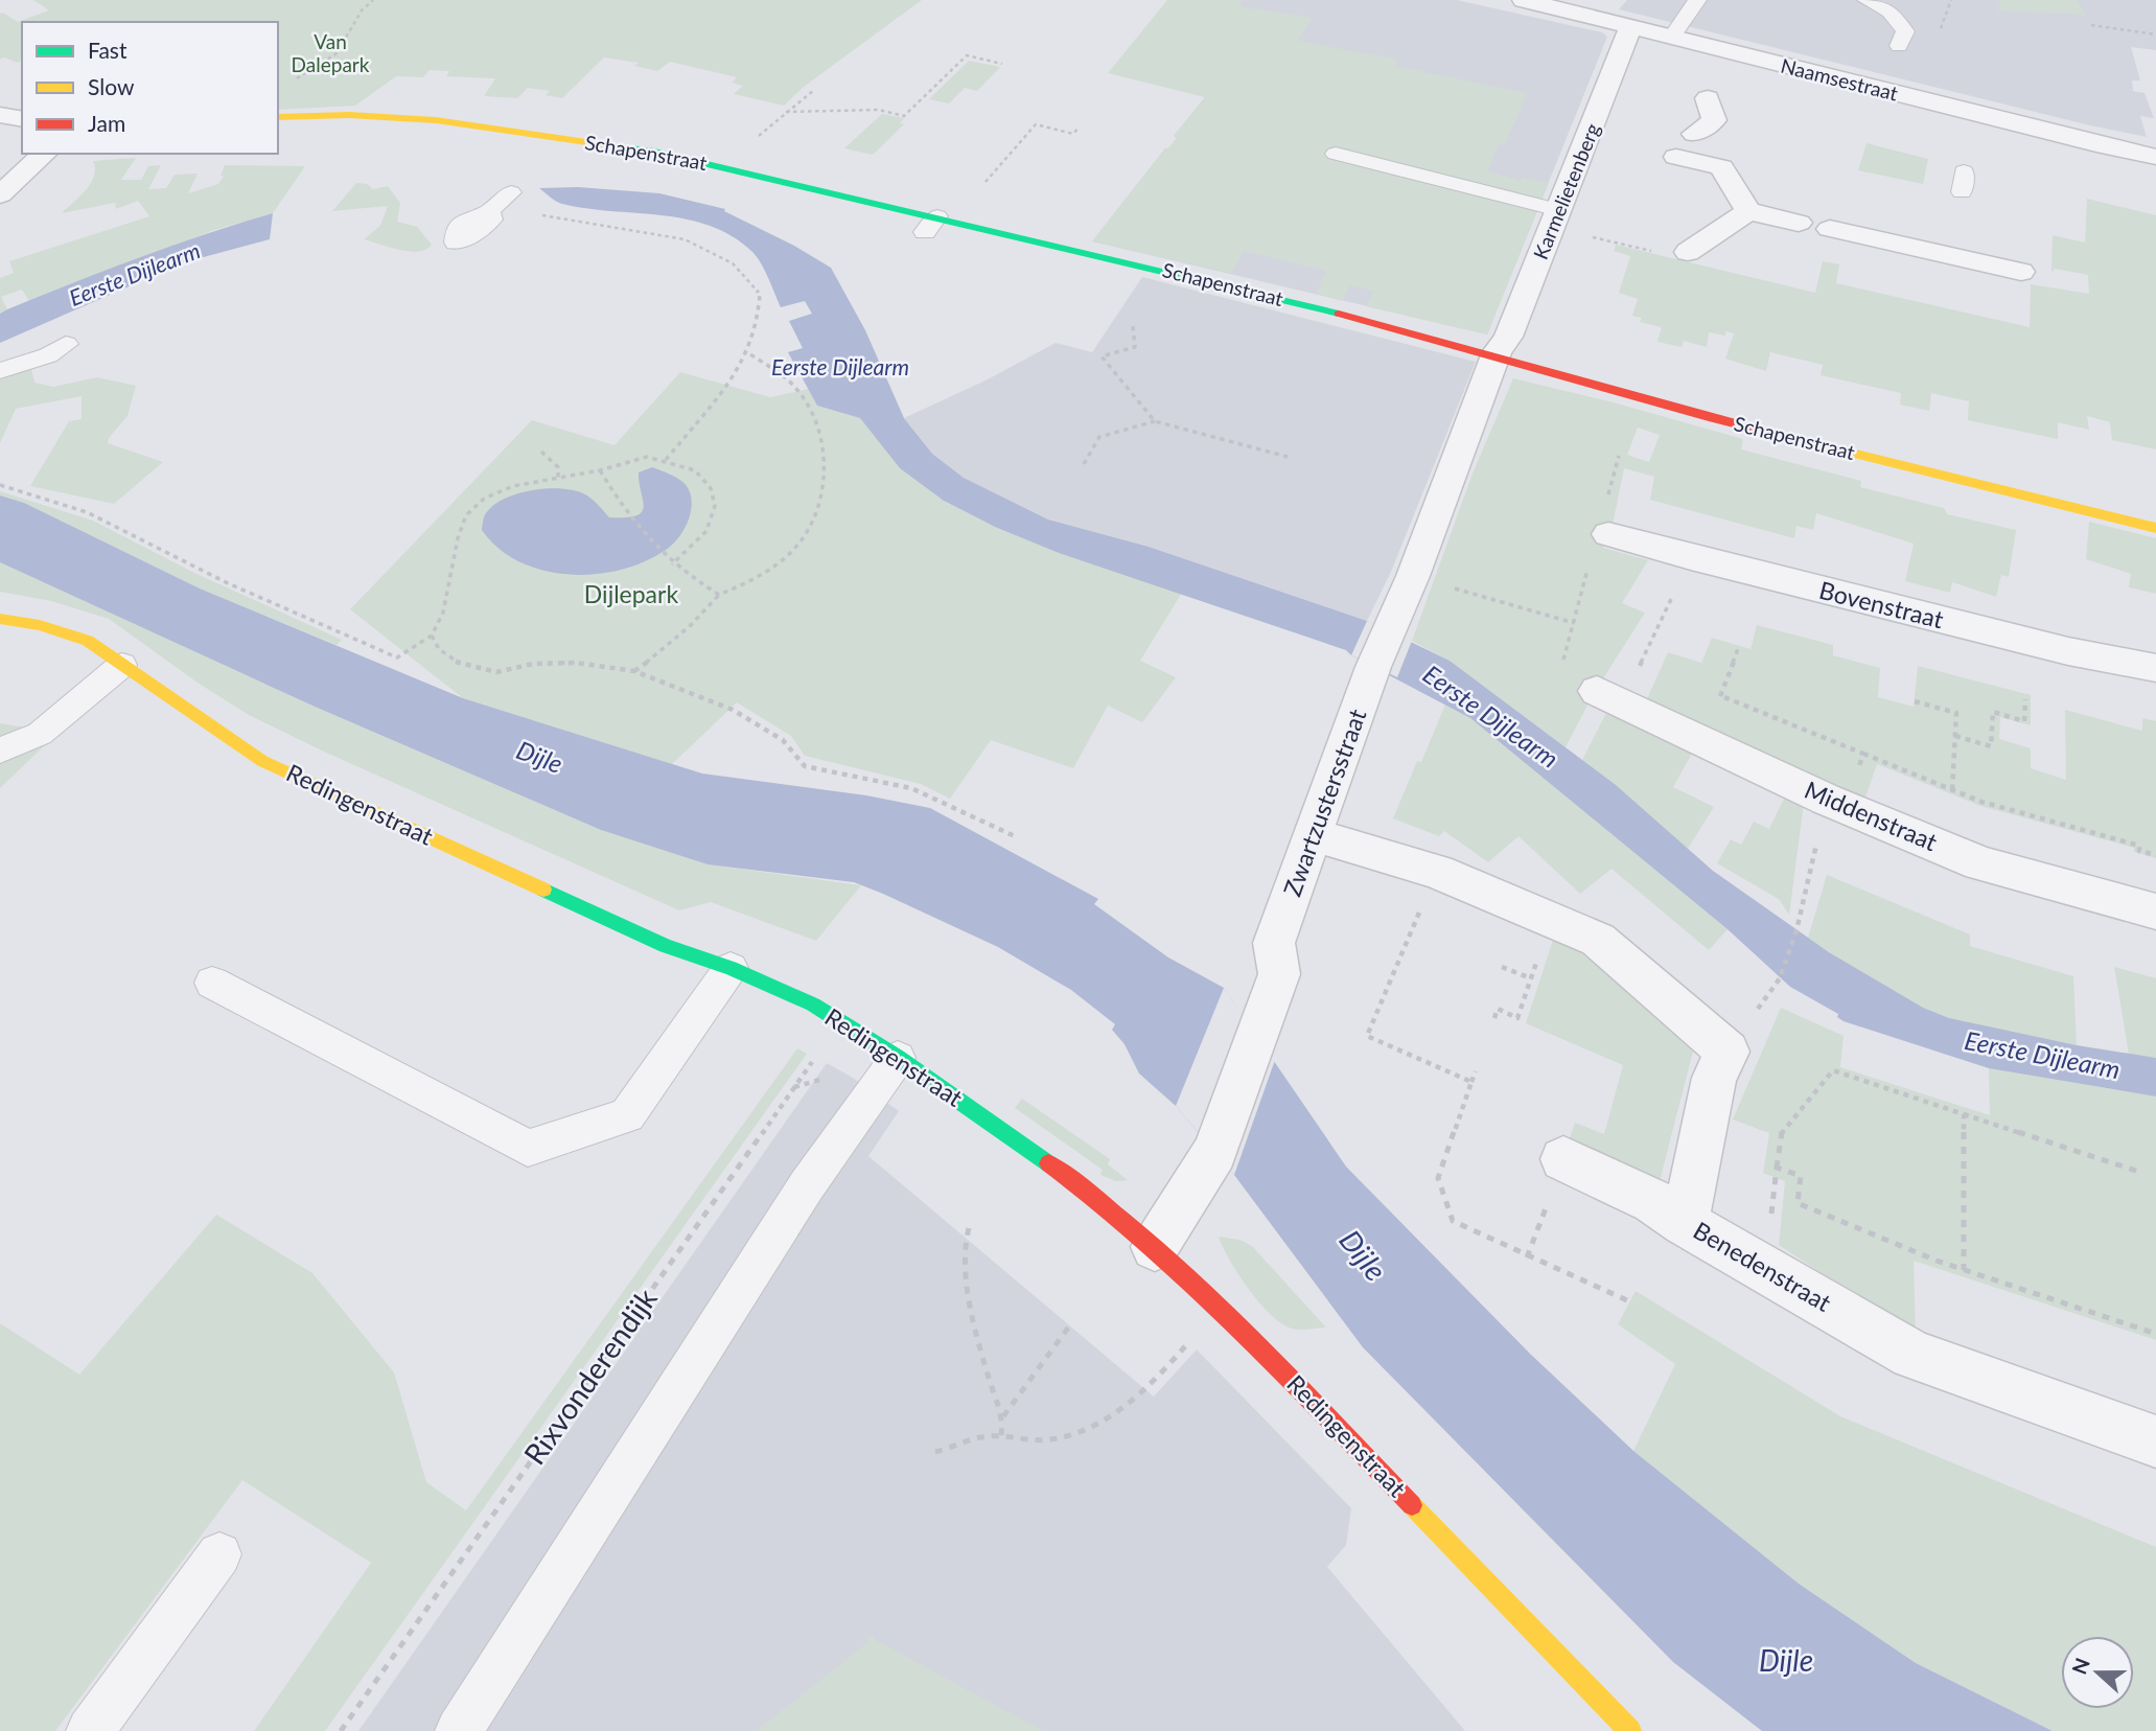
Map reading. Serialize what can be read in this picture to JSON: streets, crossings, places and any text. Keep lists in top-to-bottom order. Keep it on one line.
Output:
{"streets":{"street":["Naamsestraat","Schapenstraat","Karmelietenberg","Bovenstraat","Zwartzustersstraat","Redingenstraat","Middenstraat","Benedenstraat"],"path":["Rixvonderendijk"]},"crossings":[["Naamsestraat","Karmelietenberg"],["Schapenstraat","Karmelietenberg"],["Schapenstraat","Zwartzustersstraat"],["Karmelietenberg","Zwartzustersstraat"],["Zwartzustersstraat","Redingenstraat"],["Zwartzustersstraat","Benedenstraat"],["Redingenstraat","Rixvonderendijk"]],"water":["Eerste Dijlearm","Dijle"],"parks":["Van Dalepark","Dijlepark"],"legend":["Fast","Slow","Jam"],"north":"left"}
